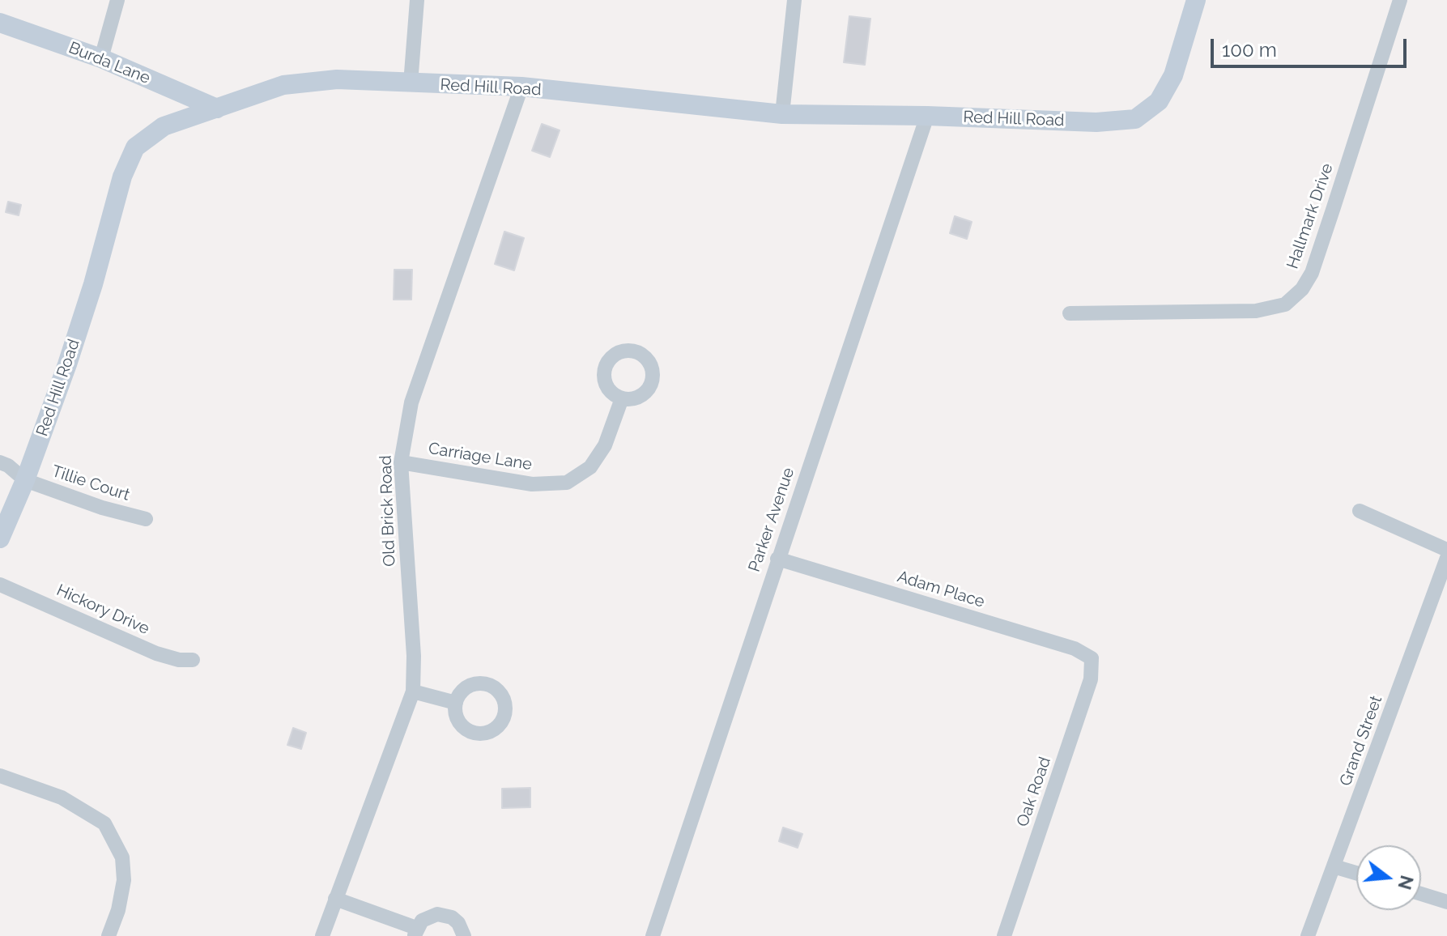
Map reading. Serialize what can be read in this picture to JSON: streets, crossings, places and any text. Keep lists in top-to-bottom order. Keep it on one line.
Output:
{"streets":{"street":["Burda Lane","Red Hill Road","Hallmark Drive","Carriage Lane","Tillie Court","Old Brick Road","Parker Avenue","Adam Place","Hickory Drive","Grand Street","Oak Road"]},"crossings":[["Burda Lane","Red Hill Road"],["Red Hill Road","Tillie Court"],["Red Hill Road","Old Brick Road"],["Red Hill Road","Parker Avenue"],["Carriage Lane","Old Brick Road"],["Parker Avenue","Adam Place"],["Adam Place","Oak Road"]],"scale_bar":"100 m","north":"right"}
